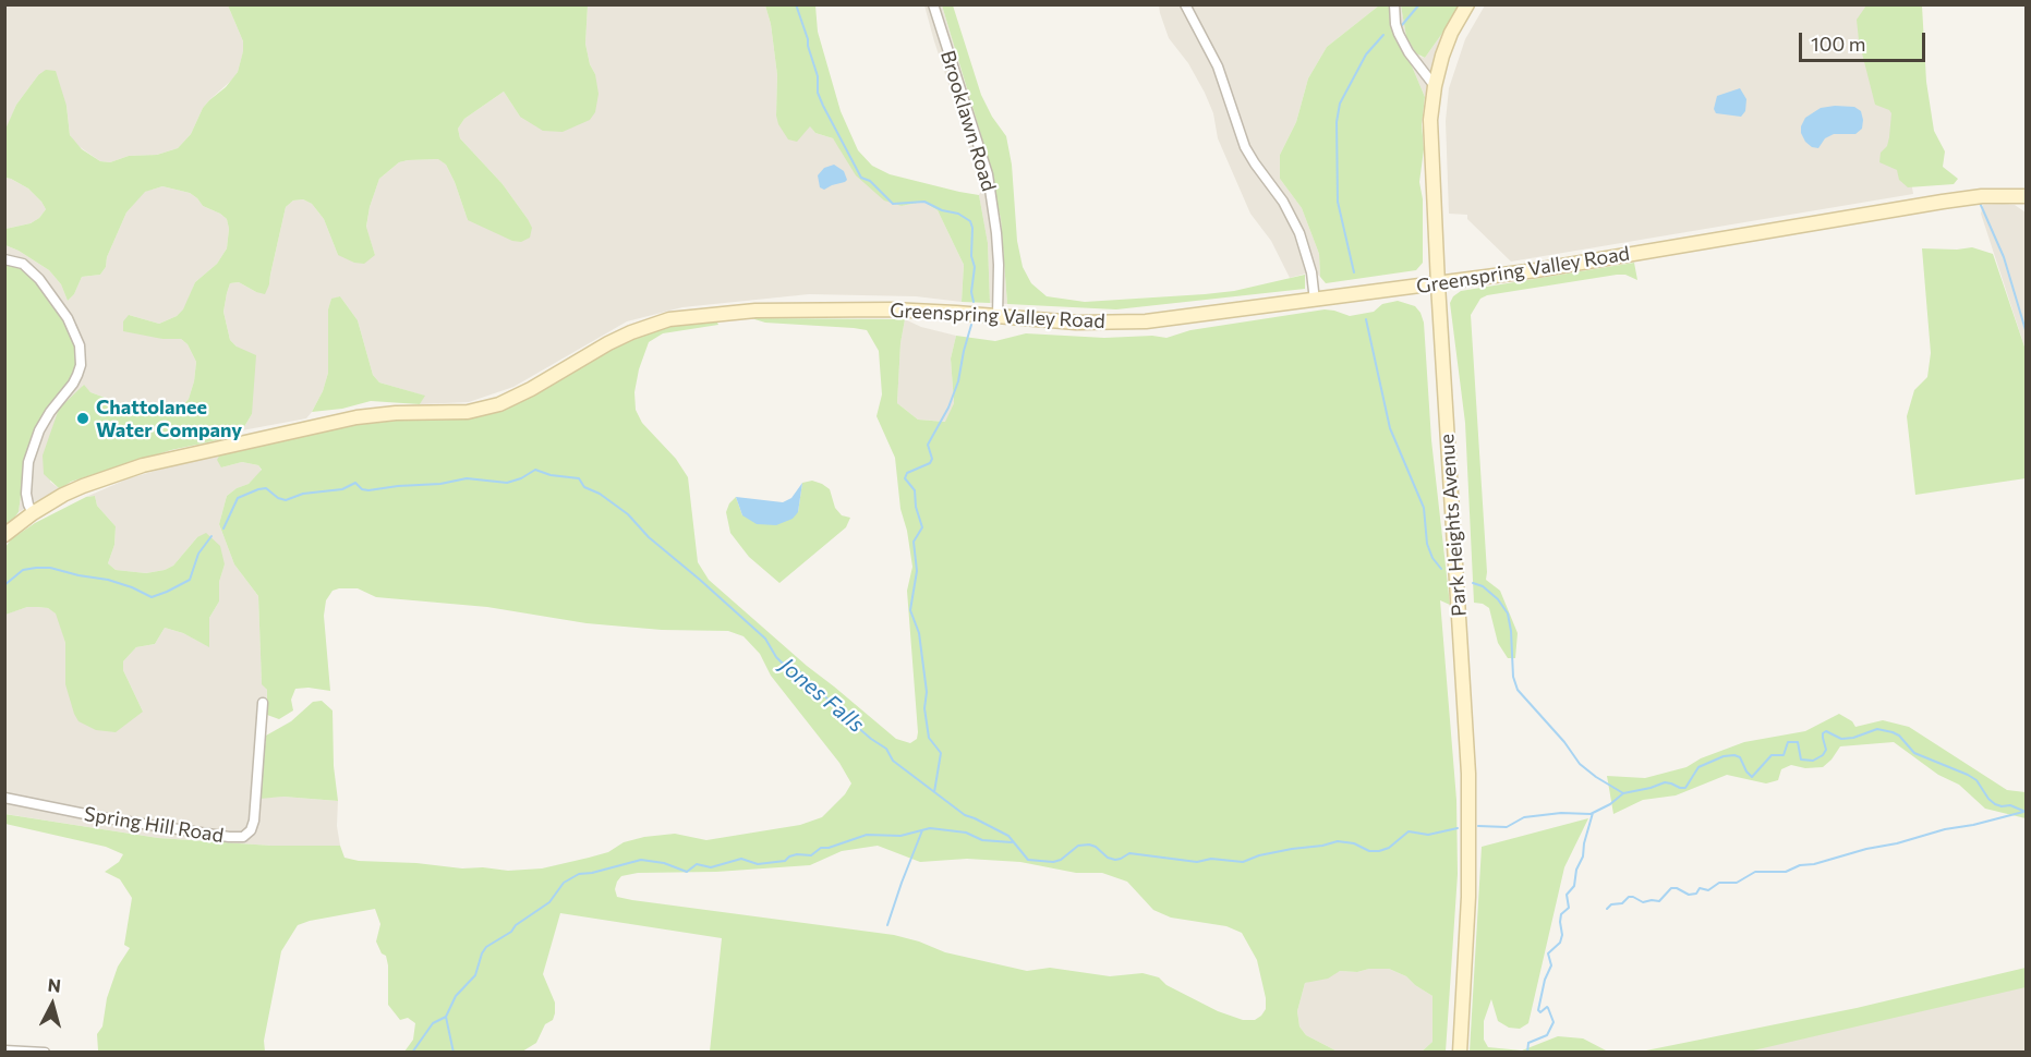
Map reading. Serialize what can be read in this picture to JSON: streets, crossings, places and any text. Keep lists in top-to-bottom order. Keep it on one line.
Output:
{"streets":{"main road":["Greenspring Valley Road","Park Heights Avenue"],"street":["Brooklawn Road","Spring Hill Road"]},"crossings":[["Brooklawn Road","Greenspring Valley Road"],["Greenspring Valley Road","Park Heights Avenue"]],"water":["Jones Falls"],"places":["Chattolanee Water Company"],"scale_bar":"100 m","north":"top"}
